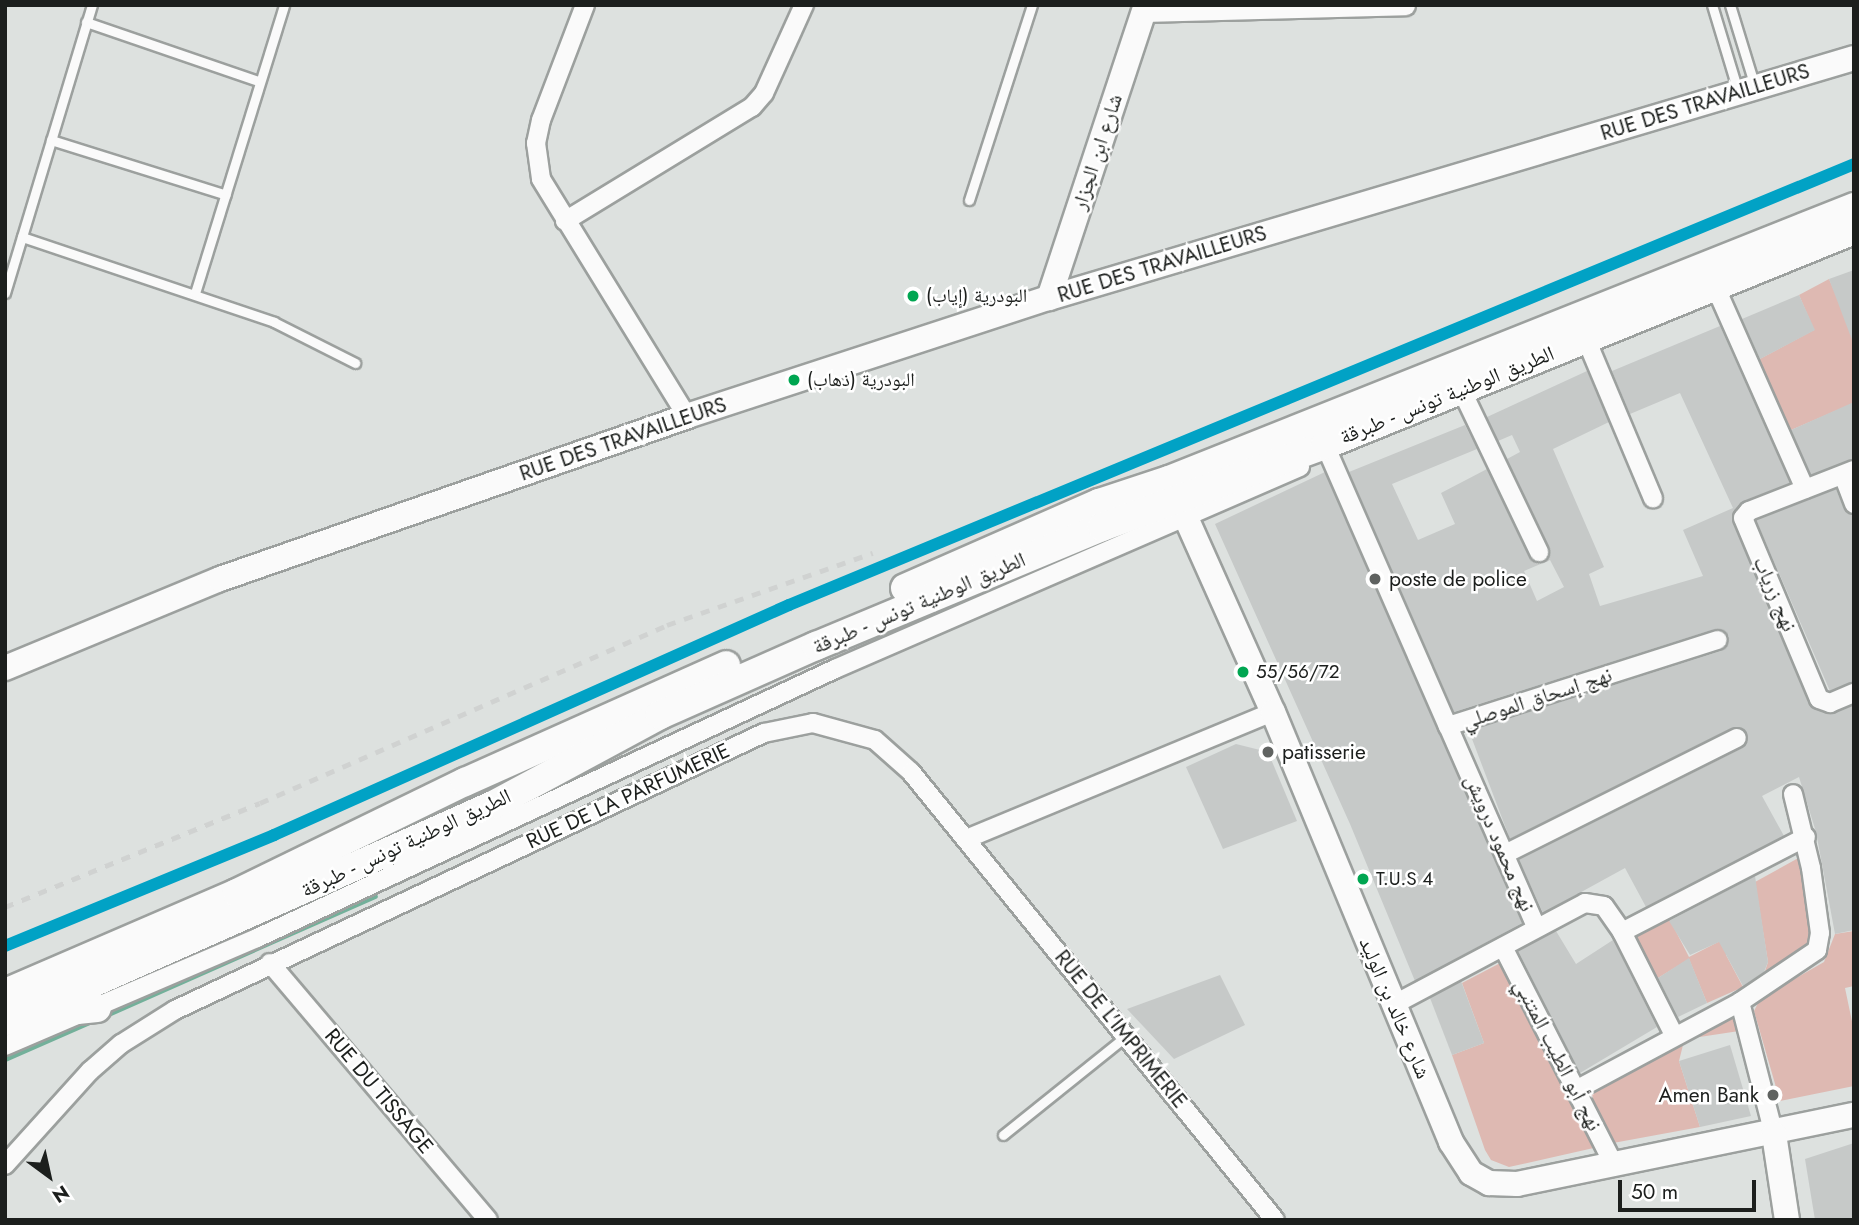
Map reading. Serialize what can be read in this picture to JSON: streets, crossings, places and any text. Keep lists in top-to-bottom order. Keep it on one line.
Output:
{"streets":{"main road":["الطريق الوطنية تونس - طبرقة"],"street":["RUE DES TRAVAILLEURS","شارع ابن الجزار","نهج زرياب","نهج إسحاق الموصلي","RUE DE LA PARFUMERIE","نهج محمود درويش","شارع خالد بن الوليد","RUE DE L'IMPRIMERIE","نهج أبو الطيب المتنبي","RUE DU TISSAGE"]},"crossings":[["RUE DES TRAVAILLEURS","شارع ابن الجزار"],["الطريق الوطنية تونس - طبرقة","نهج إسحاق الموصلي"],["الطريق الوطنية تونس - طبرقة","شارع خالد بن الوليد"],["نهج إسحاق الموصلي","نهج محمود درويش"],["RUE DE LA PARFUMERIE","RUE DE L'IMPRIMERIE"],["RUE DE LA PARFUMERIE","RUE DU TISSAGE"],["نهج محمود درويش","شارع خالد بن الوليد"],["نهج محمود درويش","نهج أبو الطيب المتنبي"],["شارع خالد بن الوليد","نهج أبو الطيب المتنبي"]],"places":["البودرية (إياب)","البودرية (ذهاب)","poste de police","55/56/72","patisserie","T.U.S 4","Amen Bank"],"scale_bar":"50 m","north":"bottom right"}
